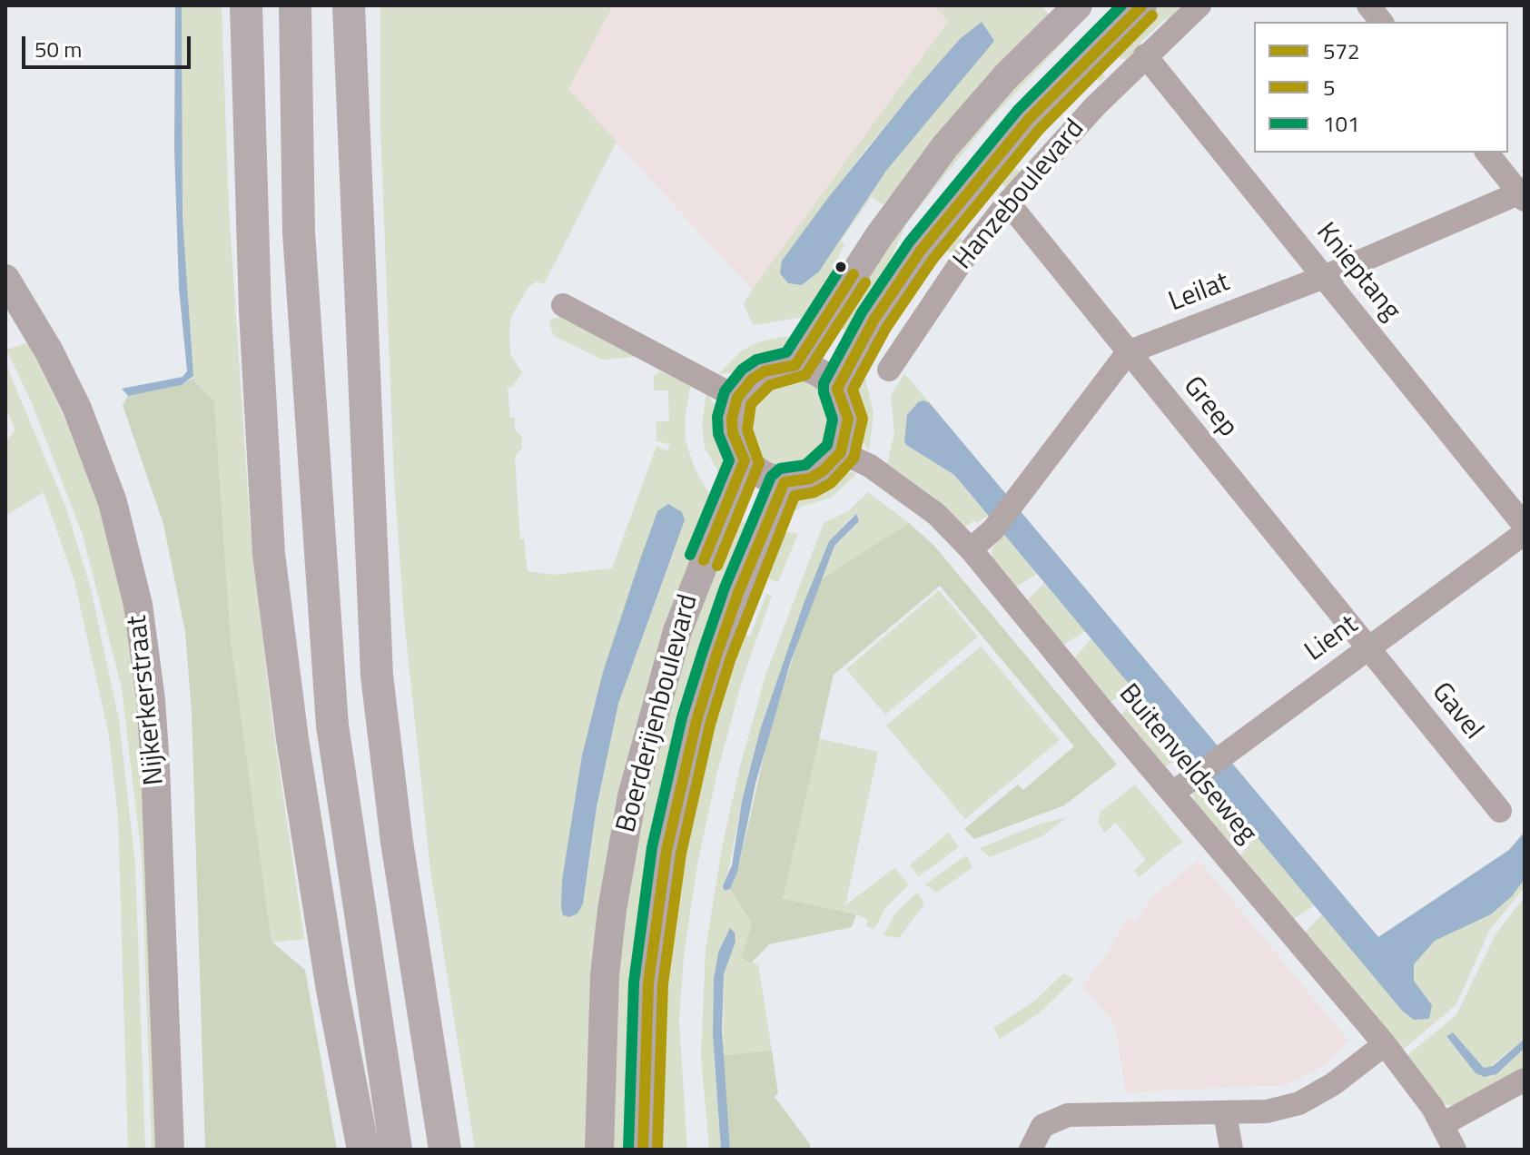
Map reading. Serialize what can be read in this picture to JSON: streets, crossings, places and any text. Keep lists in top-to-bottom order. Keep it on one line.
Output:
{"streets":{"main road":["Hanzeboulevard","Nijkerkerstraat","Boerderijenboulevard"],"street":["Knieptang","Leilat","Greep","Lient","Gavel","Buitenveldseweg"]},"crossings":[["Hanzeboulevard","Knieptang"],["Hanzeboulevard","Greep"],["Hanzeboulevard","Boerderijenboulevard"],["Hanzeboulevard","Buitenveldseweg"],["Knieptang","Leilat"],["Leilat","Greep"],["Greep","Lient"],["Greep","Gavel"],["Lient","Gavel"],["Lient","Buitenveldseweg"],["Boerderijenboulevard","Buitenveldseweg"]],"lines":["transit line 572","transit line 101","transit line 5"],"legend":["572","5","101"],"scale_bar":"50 m"}
